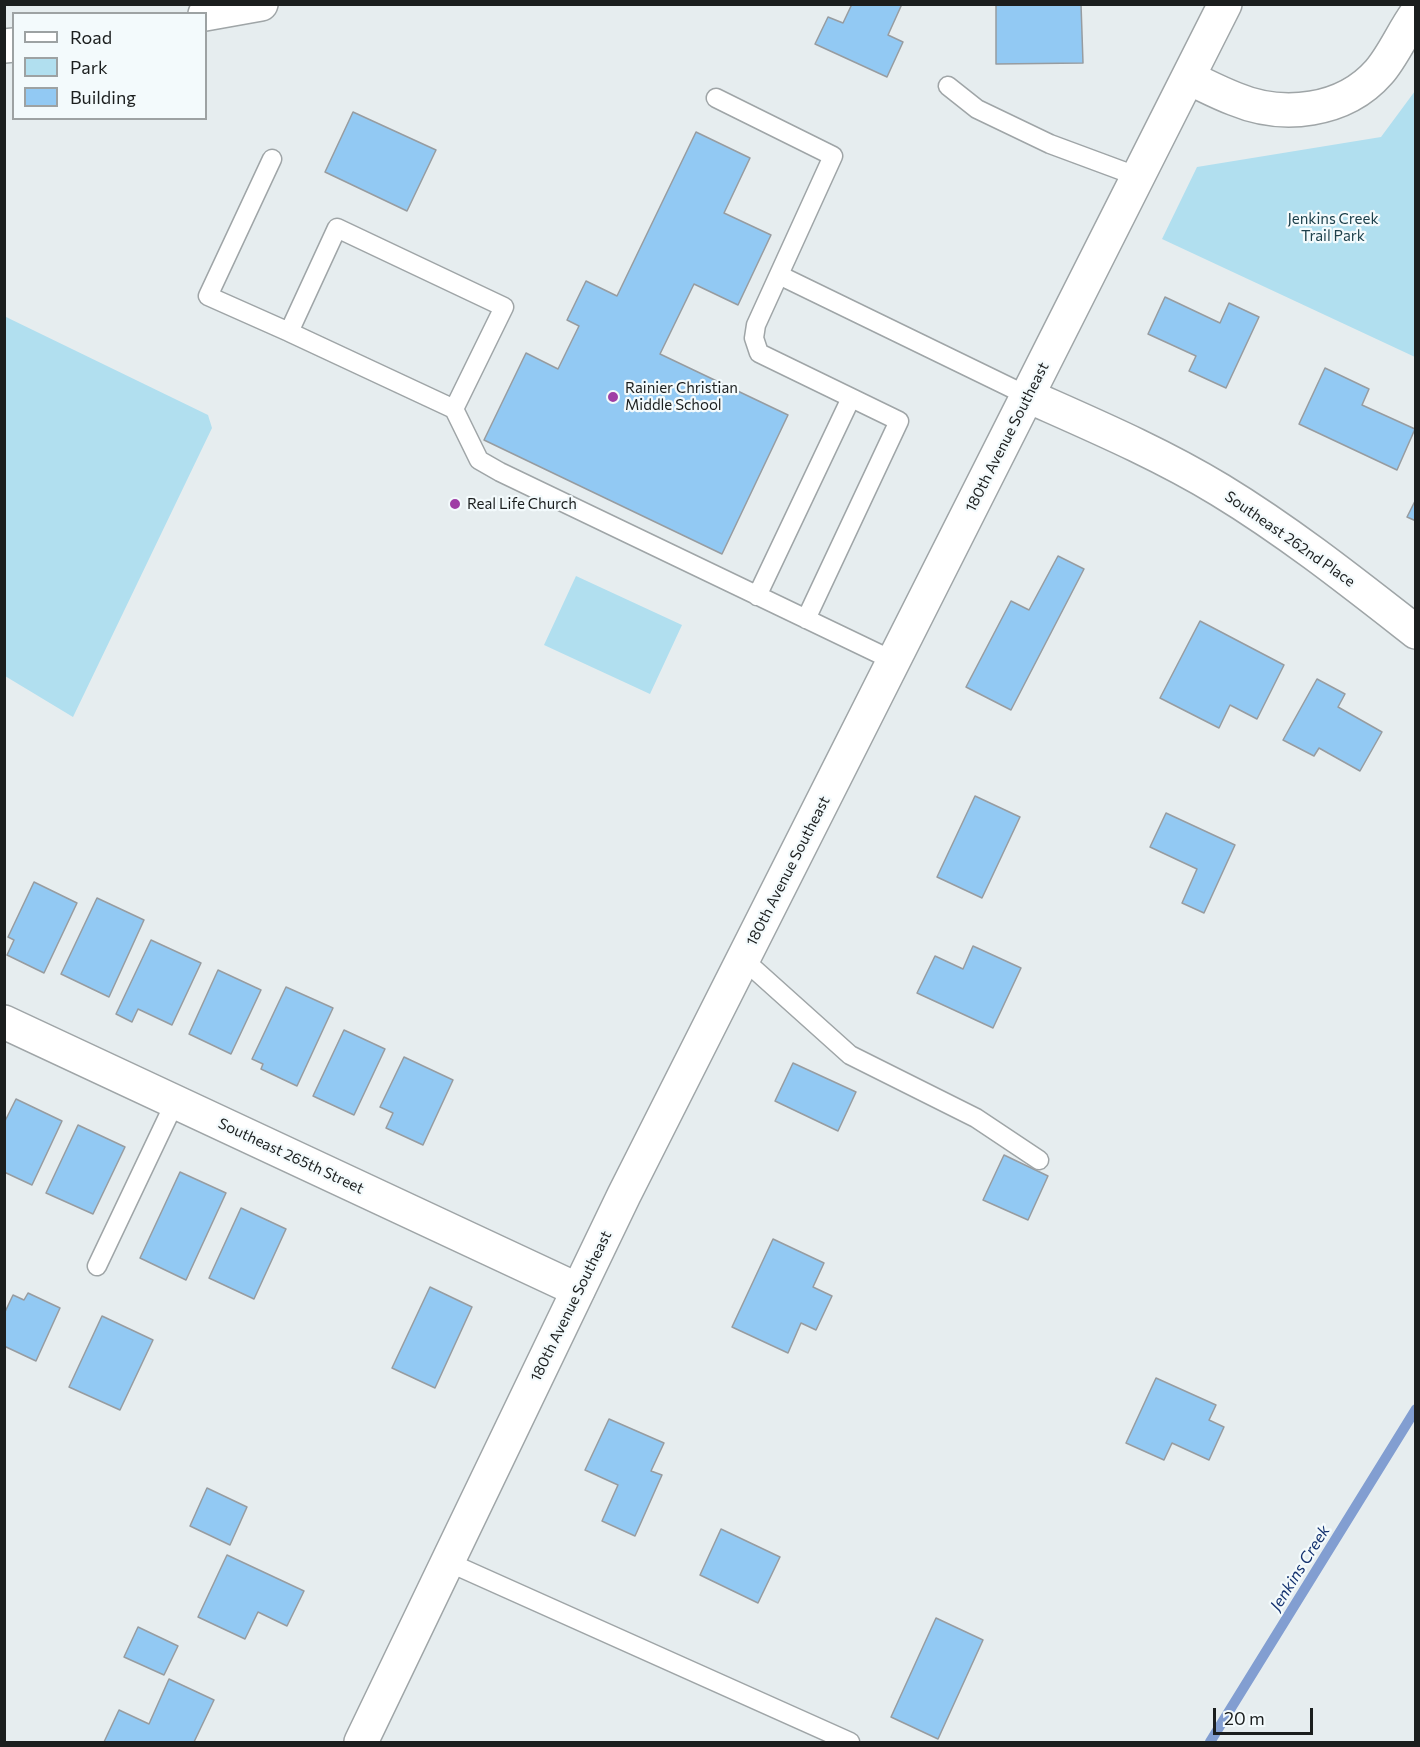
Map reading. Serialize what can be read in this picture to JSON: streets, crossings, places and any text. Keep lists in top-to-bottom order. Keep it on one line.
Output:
{"streets":{"main road":["180th Avenue Southeast","Southeast 262nd Place","Southeast 265th Street"]},"crossings":[["180th Avenue Southeast","Southeast 262nd Place"],["180th Avenue Southeast","Southeast 265th Street"]],"water":["Jenkins Creek"],"parks":["Jenkins Creek Trail Park"],"places":["Rainier Christian Middle School","Real Life Church"],"legend":["Road","Park","Building"],"scale_bar":"20 m"}
